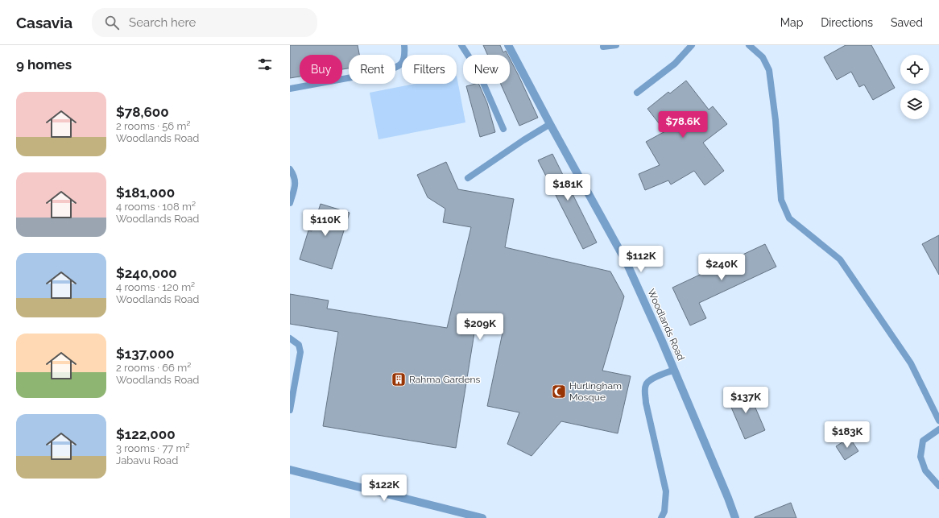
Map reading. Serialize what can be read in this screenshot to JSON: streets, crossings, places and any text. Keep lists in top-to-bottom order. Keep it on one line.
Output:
{"streets":{"street":["Woodlands Road"]},"places":{"building":["Rahma Gardens"],"mosque":["Hurlingham Mosque"]},"page":{"header":"Casavia","search":"Search here","nav":["Map","Directions","Saved"],"heading":"9 homes","chip":["Buy","Rent","Filters","New"],"list":[{"name":"$78,600","note":"2 rooms · 56 m² · Woodlands Road"},{"name":"$181,000","note":"4 rooms · 108 m² · Woodlands Road"},{"name":"$240,000","note":"4 rooms · 120 m² · Woodlands Road"},{"name":"$137,000","note":"2 rooms · 66 m² · Woodlands Road"},{"name":"$122,000","note":"3 rooms · 77 m² · Jabavu Road"}],"price":["$78.6K","$181K","$110K","$112K","$240K","$209K","$137K","$183K","$122K"]}}
